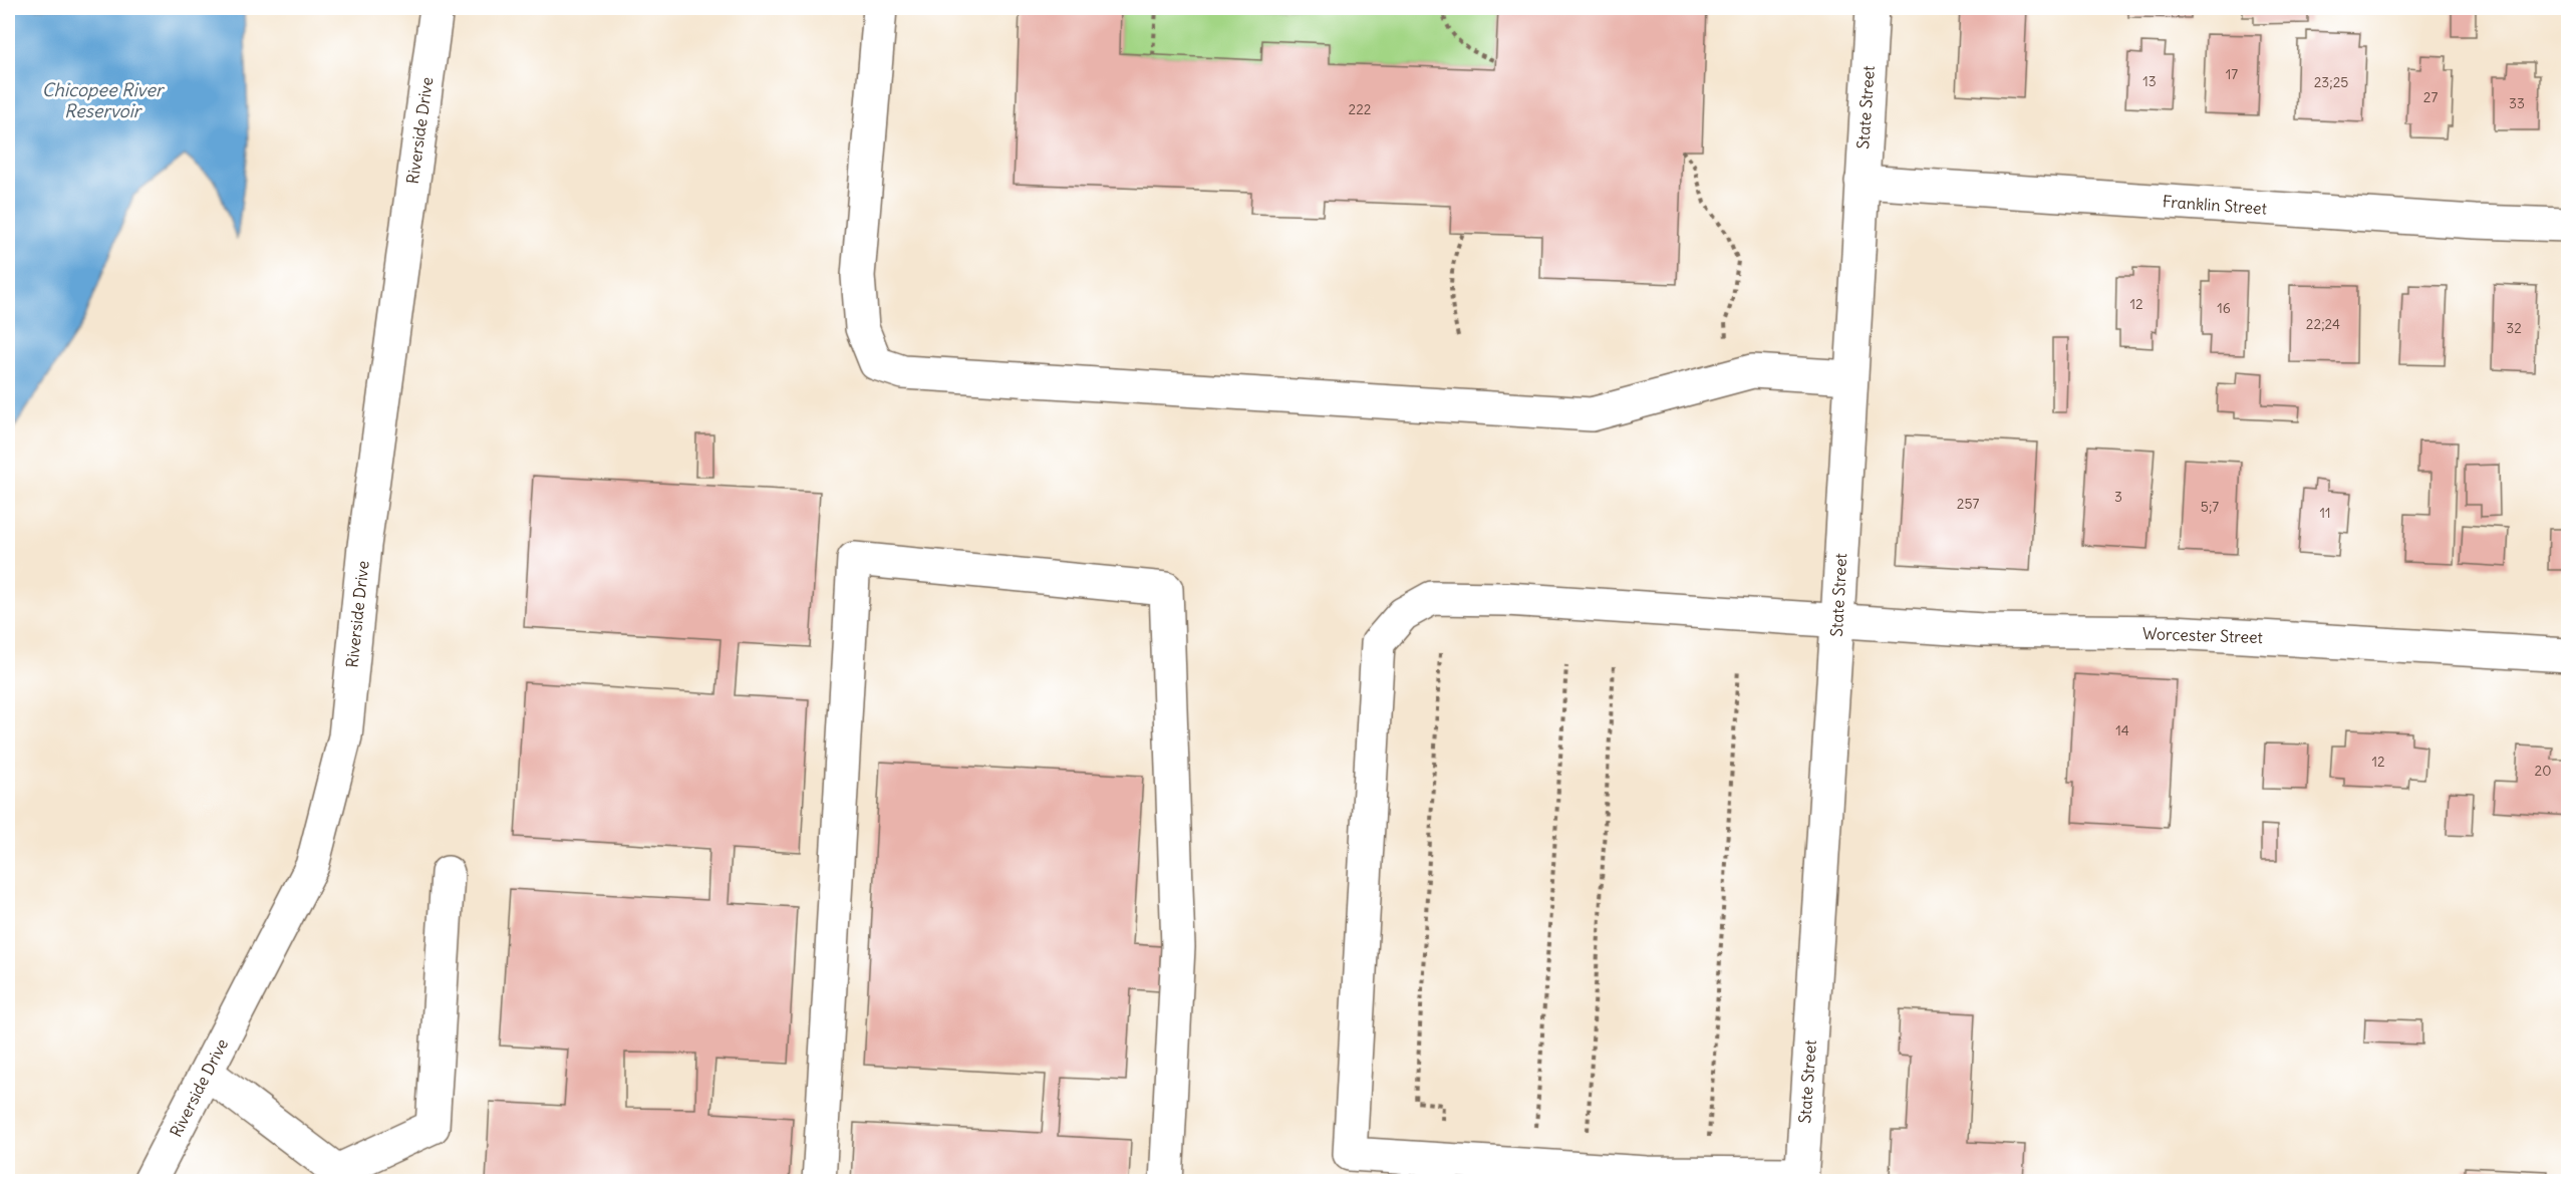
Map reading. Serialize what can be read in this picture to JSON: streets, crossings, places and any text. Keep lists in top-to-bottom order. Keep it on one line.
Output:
{"streets":{"street":["State Street","Riverside Drive","Franklin Street","Worcester Street"]},"crossings":[["State Street","Franklin Street"],["State Street","Worcester Street"]],"water":["Chicopee River Reservoir"],"house_numbers":["17","13","23;25","27","33","222","12","16","22;24","32","3","257","5;7","11","14","12","20"]}
